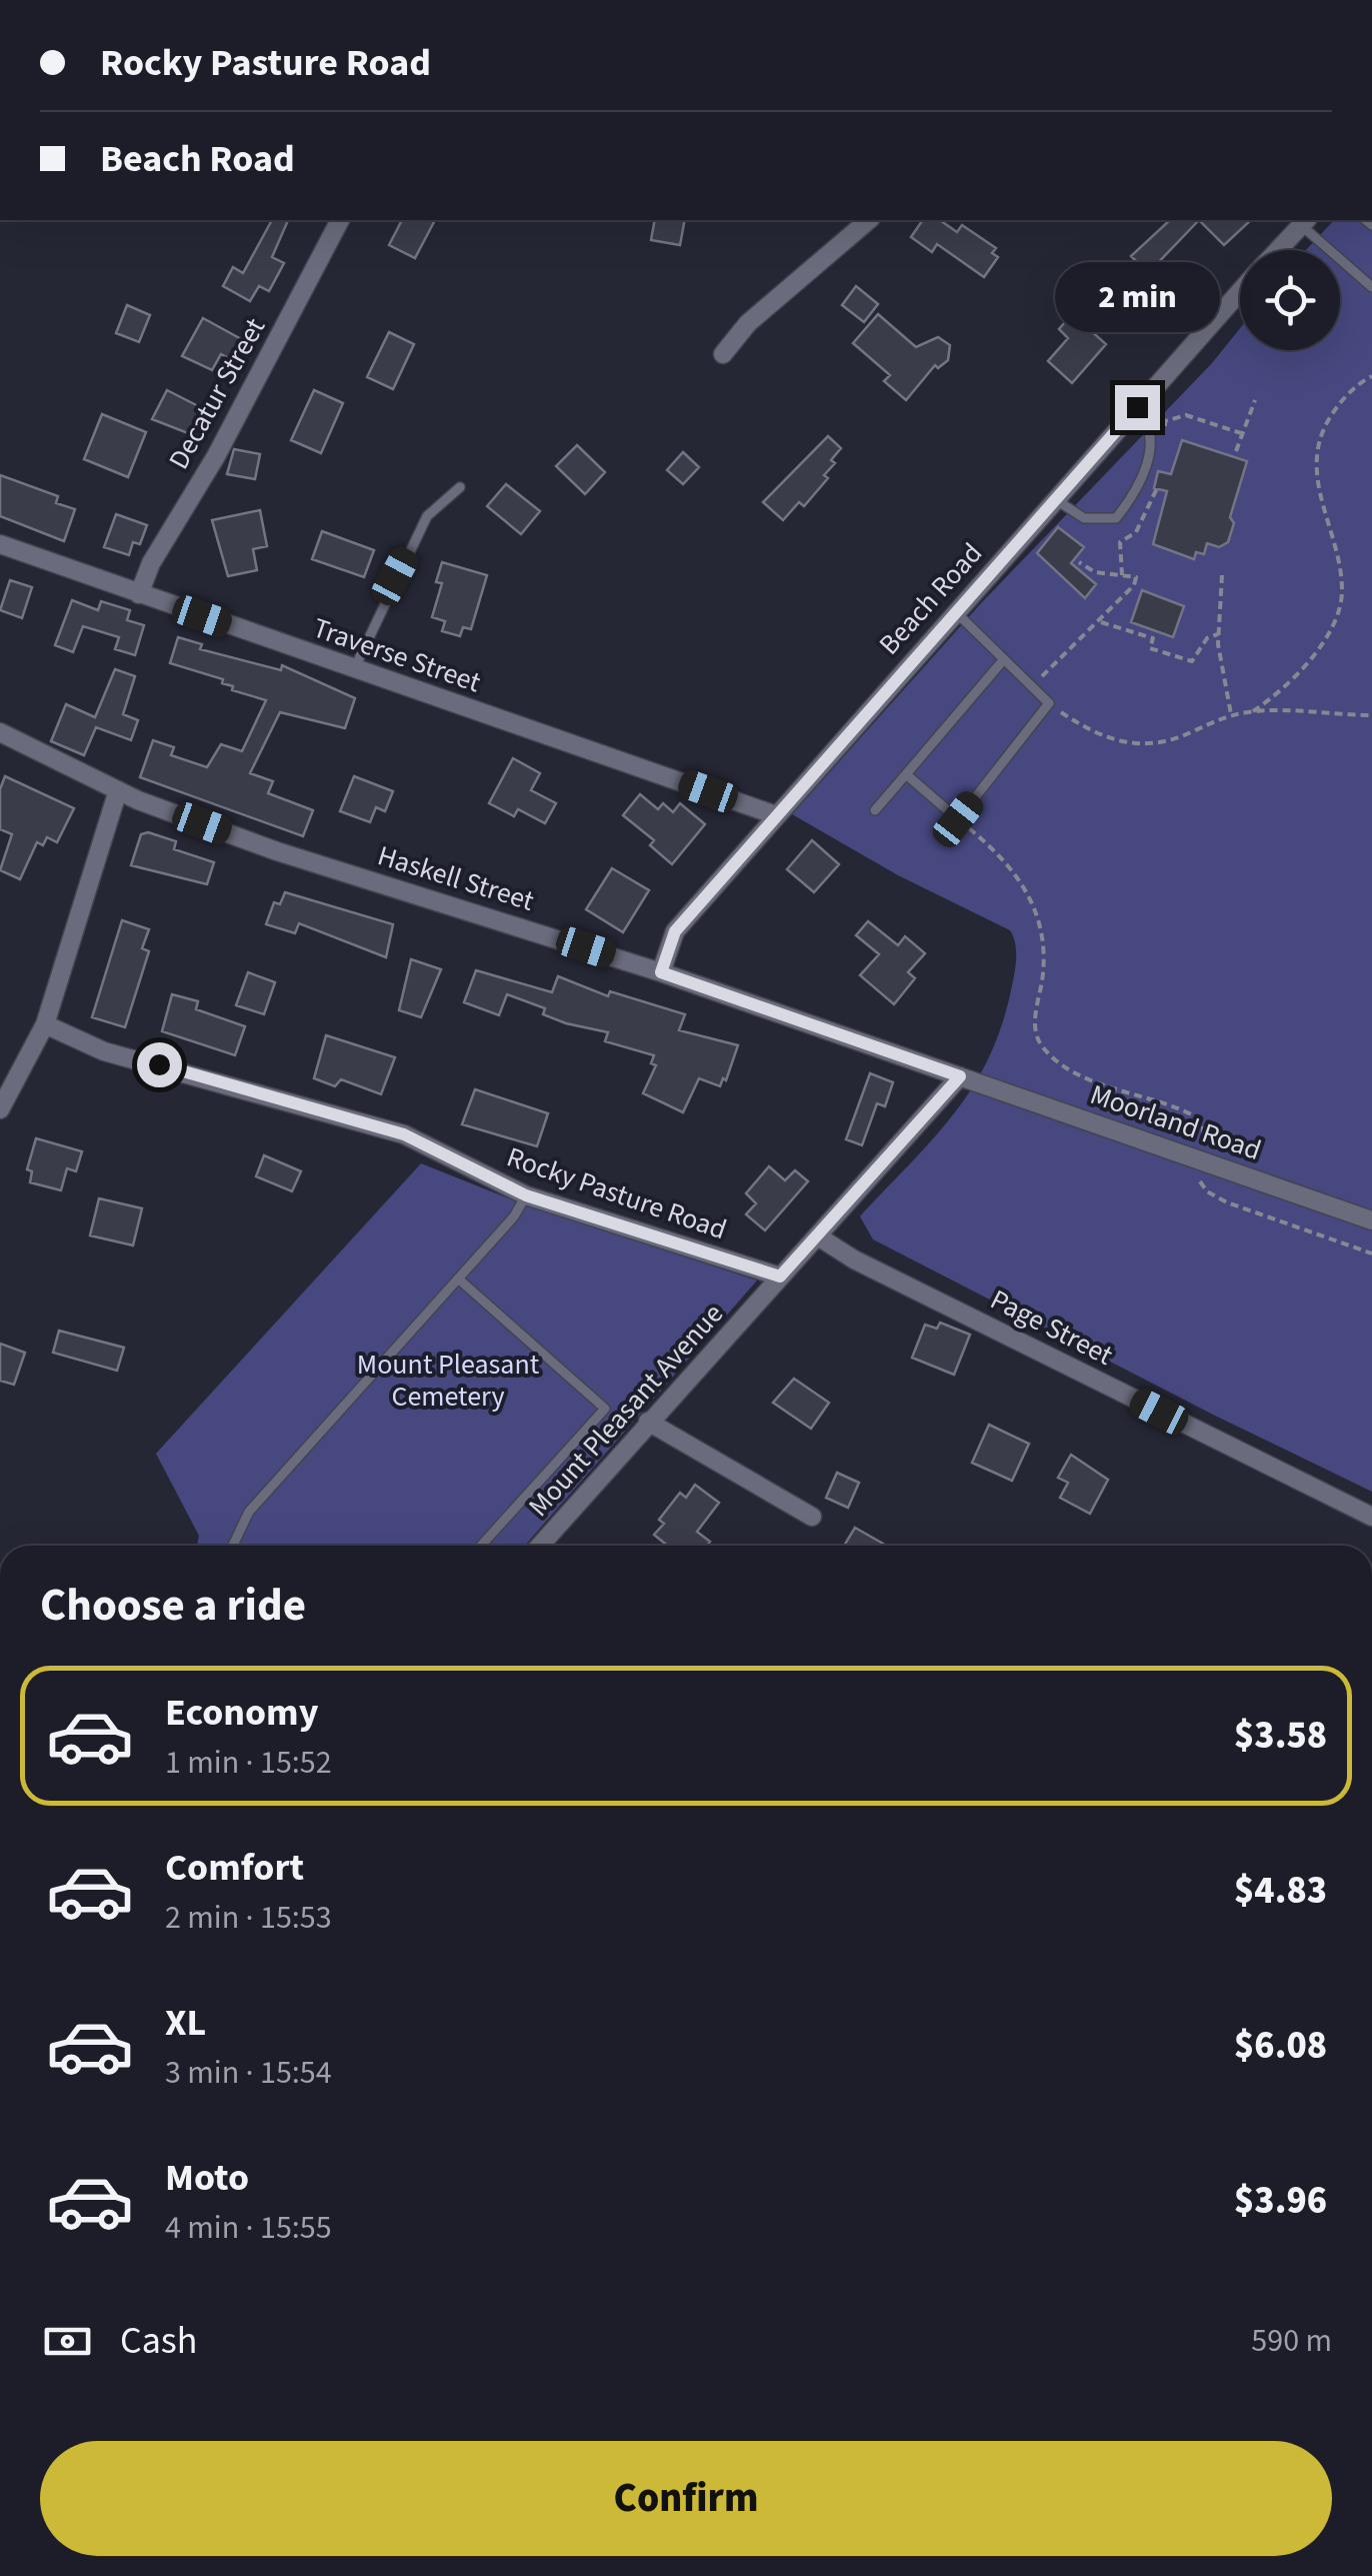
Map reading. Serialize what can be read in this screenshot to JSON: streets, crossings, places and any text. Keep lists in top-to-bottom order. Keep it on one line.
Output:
{"streets":{"street":["Decatur Street","Beach Road","Traverse Street","Haskell Street","Moorland Road","Rocky Pasture Road","Page Street","Mount Pleasant Avenue"]},"crossings":[["Decatur Street","Traverse Street"],["Beach Road","Traverse Street"],["Beach Road","Haskell Street"],["Haskell Street","Moorland Road"],["Haskell Street","Mount Pleasant Avenue"],["Moorland Road","Mount Pleasant Avenue"],["Rocky Pasture Road","Mount Pleasant Avenue"],["Page Street","Mount Pleasant Avenue"]],"parks":["Mount Pleasant Cemetery"],"page":{"banner":["Rocky Pasture Road","Beach Road"],"bubble":"2 min","heading":"Choose a ride","list":[{"name":"Economy","note":"1 min · 15:52","value":"$3.58"},{"name":"Comfort","note":"2 min · 15:53","value":"$4.83"},{"name":"XL","note":"3 min · 15:54","value":"$6.08"},{"name":"Moto","note":"4 min · 15:55","value":"$3.96"}],"pay":["Cash","590 m"],"buttons":"Confirm"}}
